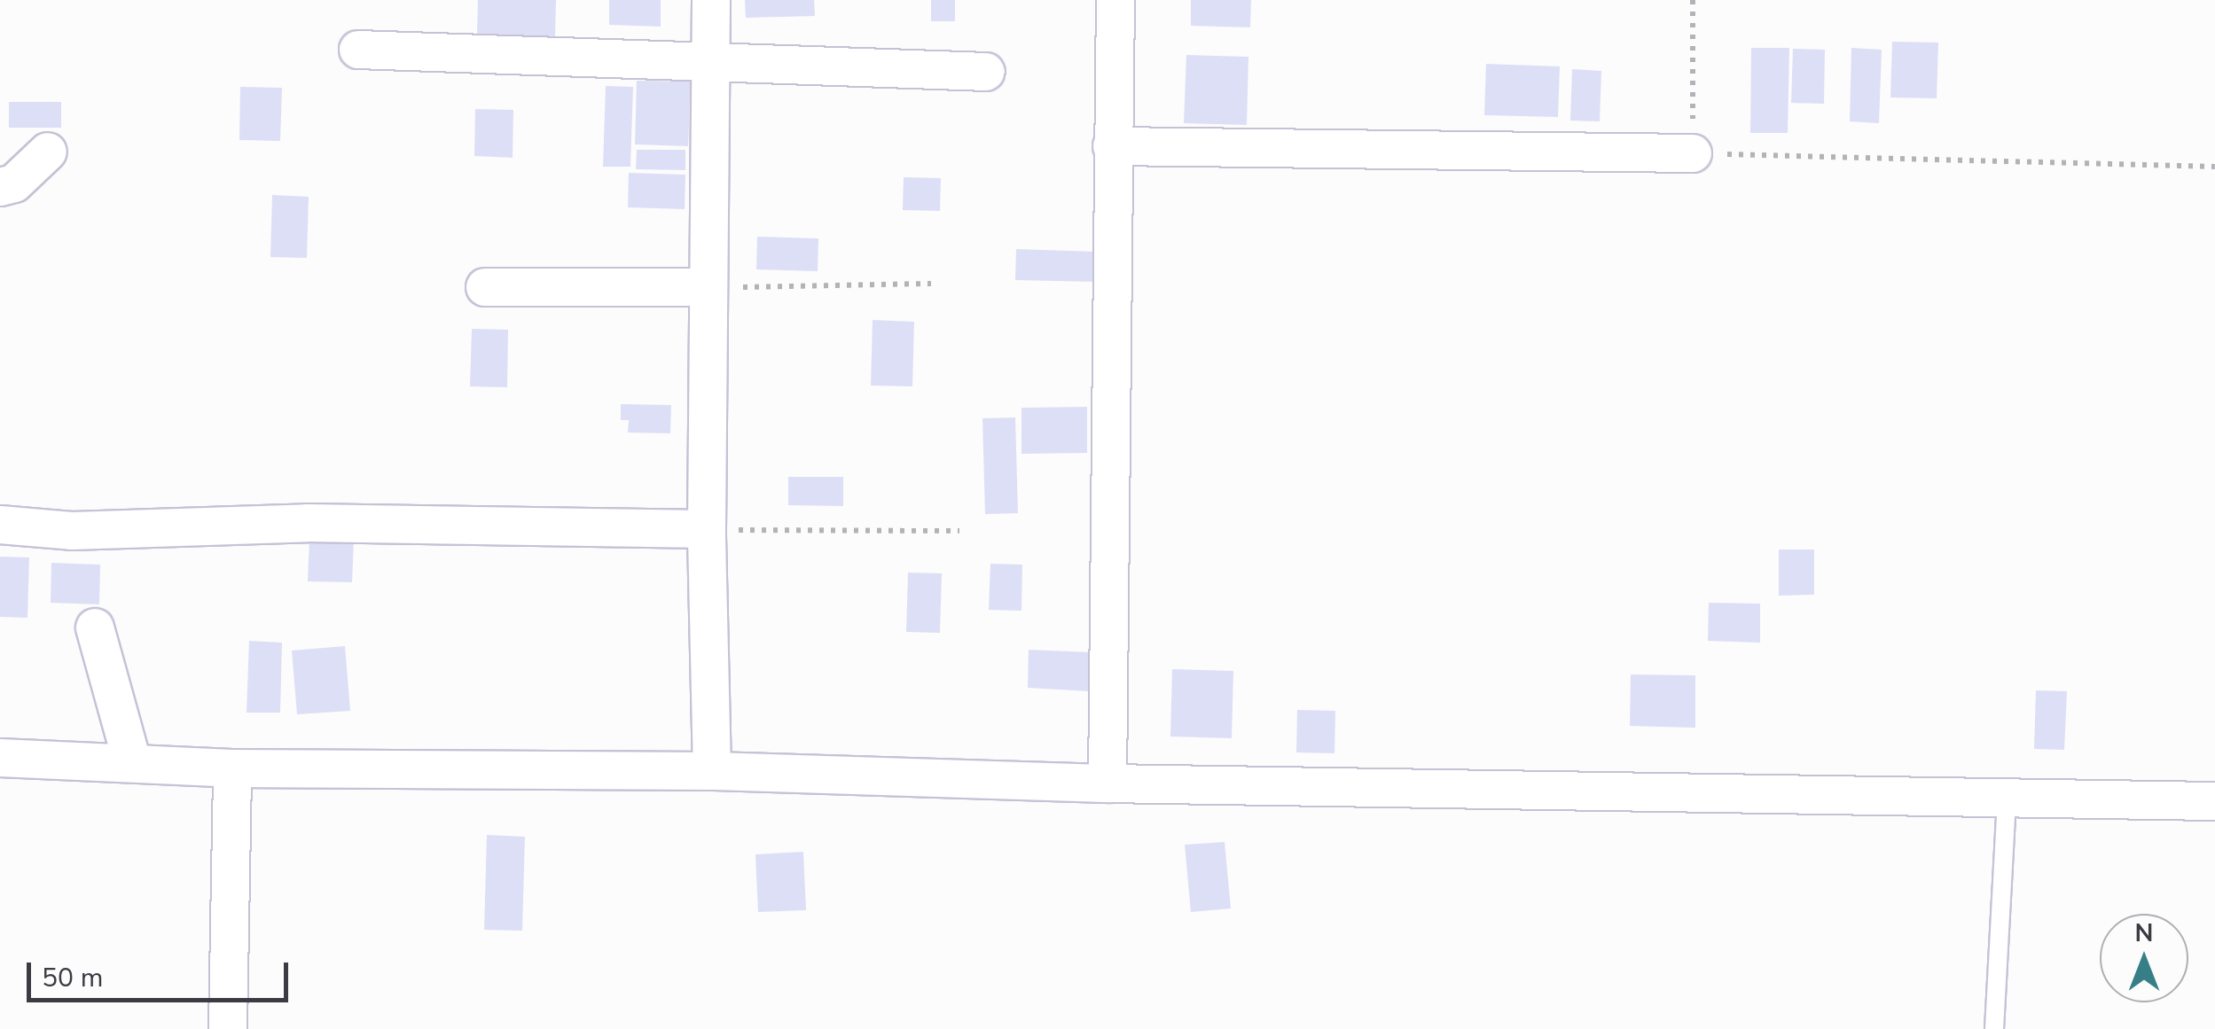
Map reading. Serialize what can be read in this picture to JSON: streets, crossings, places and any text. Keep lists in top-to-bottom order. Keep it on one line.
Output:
{"scale_bar":"50 m","north":"top"}
